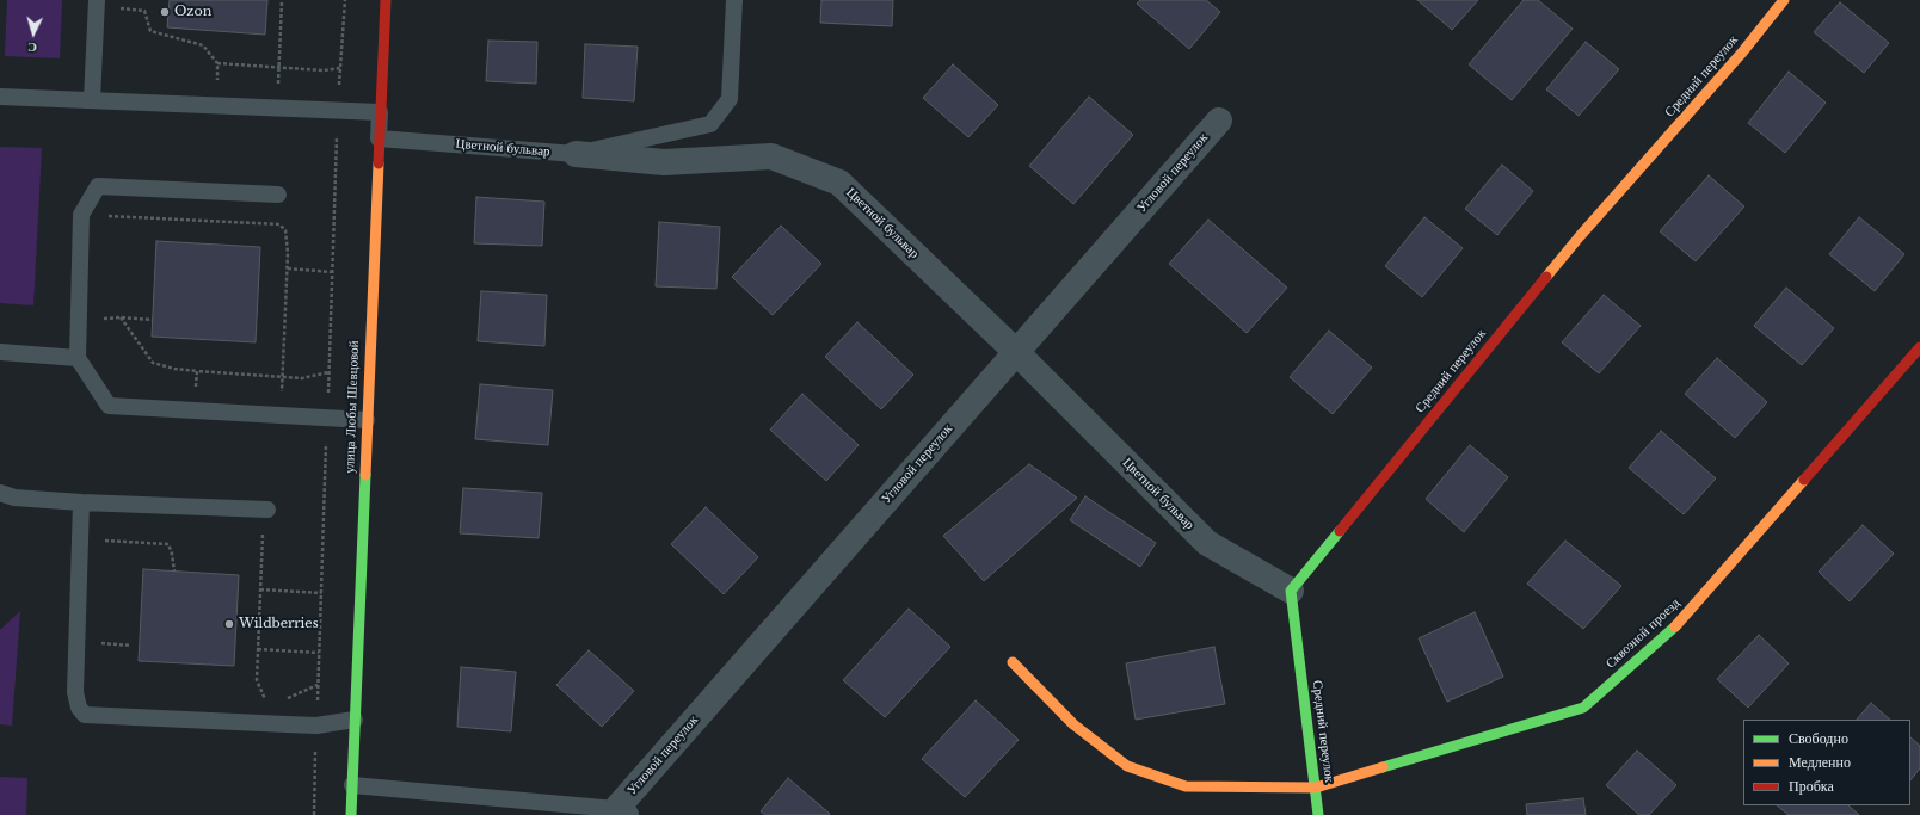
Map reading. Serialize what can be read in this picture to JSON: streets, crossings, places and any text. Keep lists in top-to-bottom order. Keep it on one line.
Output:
{"streets":{"street":["Средний переулок","Цветной бульвар","Угловой переулок","улица Любы Шевцовой","Сквозной проезд"]},"crossings":[["Средний переулок","Цветной бульвар"],["Средний переулок","Сквозной проезд"],["Цветной бульвар","Угловой переулок"],["Цветной бульвар","улица Любы Шевцовой"]],"places":["Ozon","Wildberries"],"legend":["Свободно","Медленно","Пробка"],"north":"bottom"}
